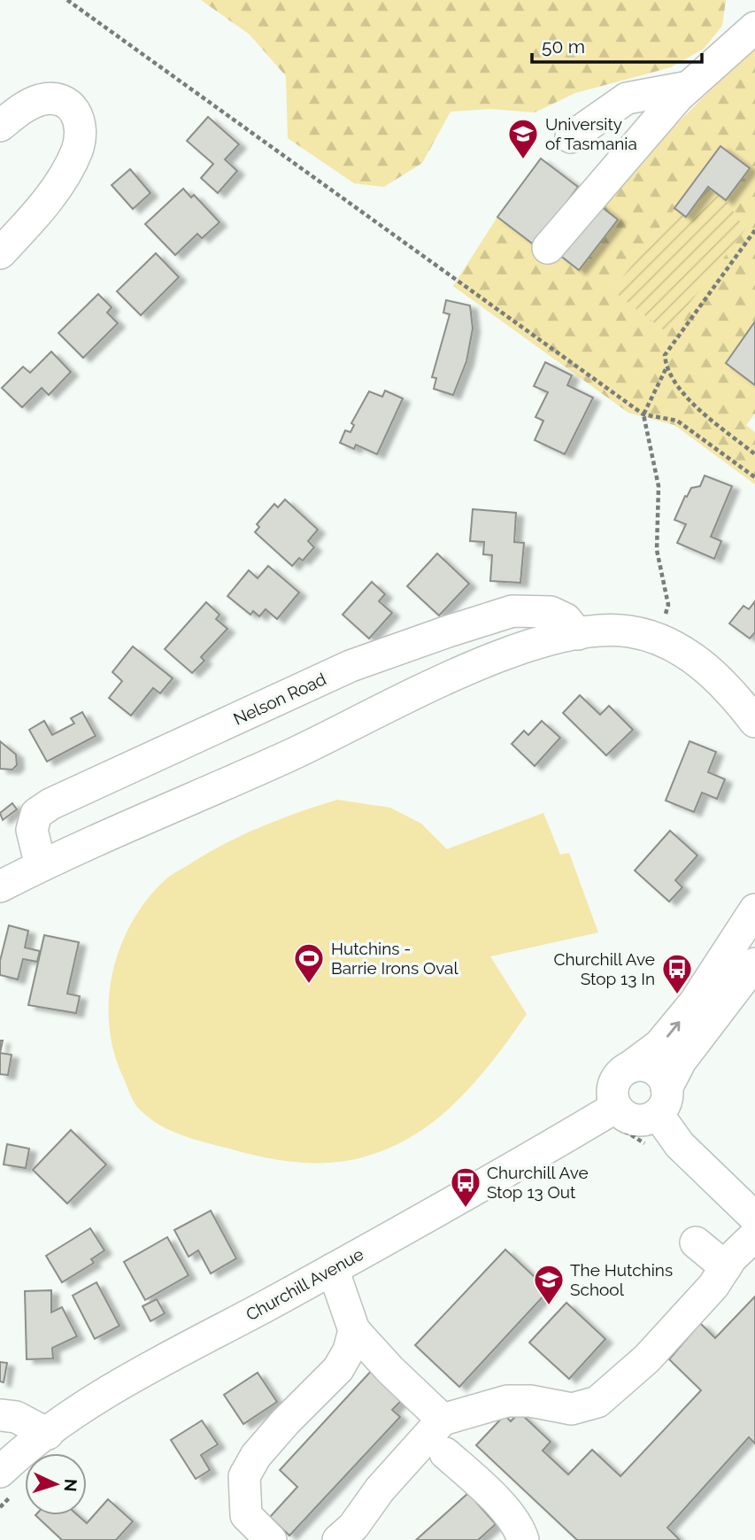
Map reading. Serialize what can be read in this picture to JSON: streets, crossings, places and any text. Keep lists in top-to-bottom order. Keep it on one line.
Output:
{"streets":{"street":["Nelson Road","Churchill Avenue"]},"places":{"school or university":["University of Tasmania","The Hutchins School"],"sports":["Hutchins - Barrie Irons Oval"],"bus stop":["Churchill Ave Stop 13 In","Churchill Ave Stop 13 Out"]},"scale_bar":"50 m","north":"right"}
